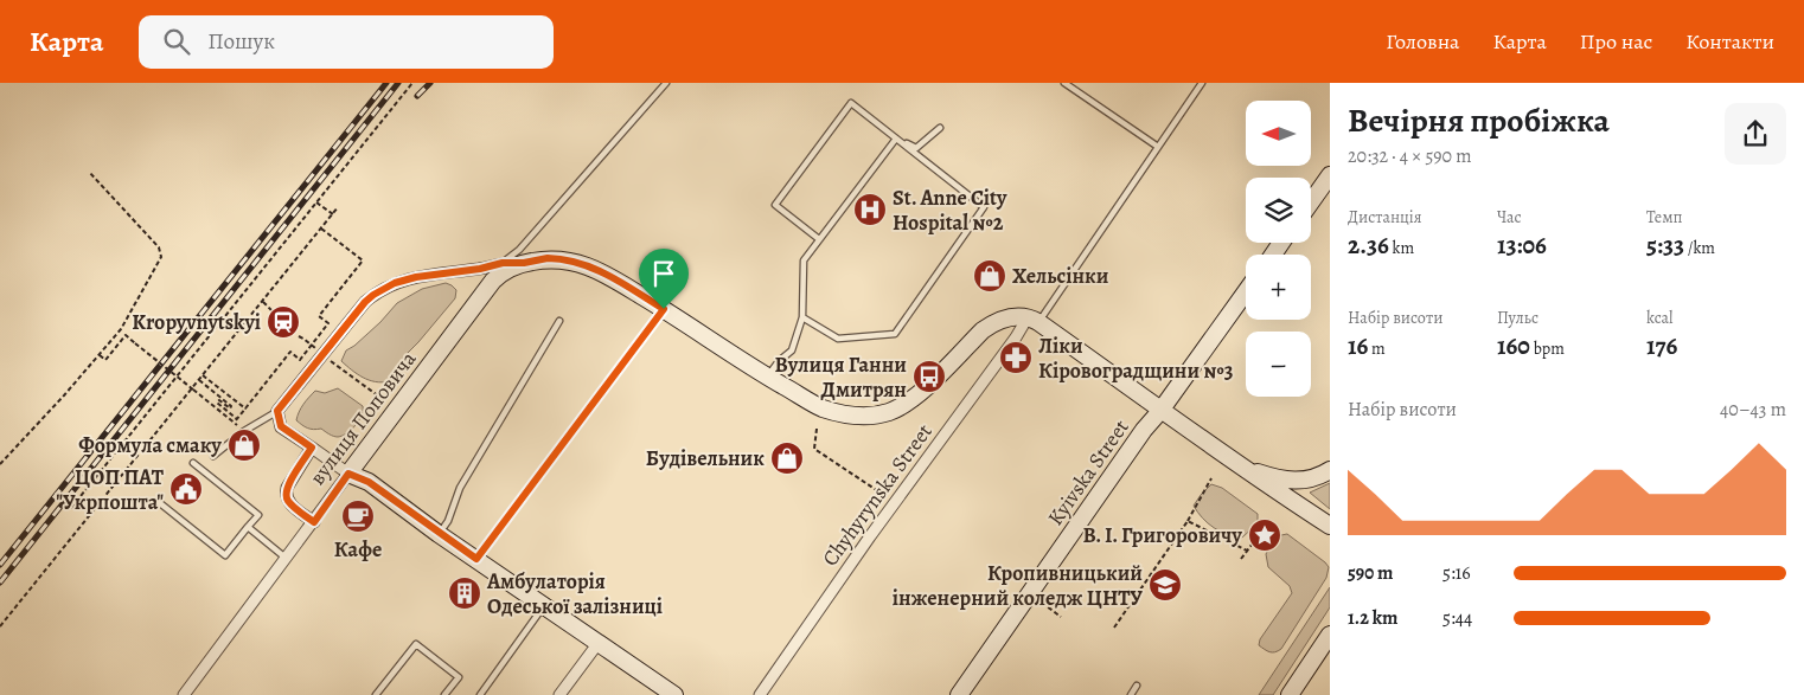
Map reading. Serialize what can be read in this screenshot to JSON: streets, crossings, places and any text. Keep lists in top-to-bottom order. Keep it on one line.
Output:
{"streets":{"street":["вулиця Поповича","Kyivska Street","Chyhyrynska Street"]},"places":{"hospital":["St. Anne City Hospital №2"],"shop":["Хельсінки","Формула смаку","Будівельник"],"station":["Kropyvnytskyi"],"pharmacy":["Ліки Кіровоградщини №3"],"bus stop":["Вулиця Ганни Дмитрян"],"public building":["ЦОП ПАТ \"Укрпошта\""],"cafe":["Кафе"],"place":["В. І. Григоровичу"],"school or university":["Кропивницький інженерний коледж ЦНТУ"],"building":["Амбулаторія Одеської залізниці"]},"north":"left","page":{"header":"Карта","search":"Пошук","nav":["Головна","Карта","Про нас","Контакти"],"heading":["Вечірня пробіжка","20:32 · 4 × 590 m"],"map_buttons":["+","−"],"stats":[["Дистанція","2.36 km"],["Час","13:06"],["Темп","5:33 /km"],["Набір висоти","16 m"],["Пульс","160 bpm"],["kcal","176"]],"chart":["Набір висоти","40–43 m"],"list":[{"name":"590 m","note":"5:16"},{"name":"1.2 km","note":"5:44"}]}}
